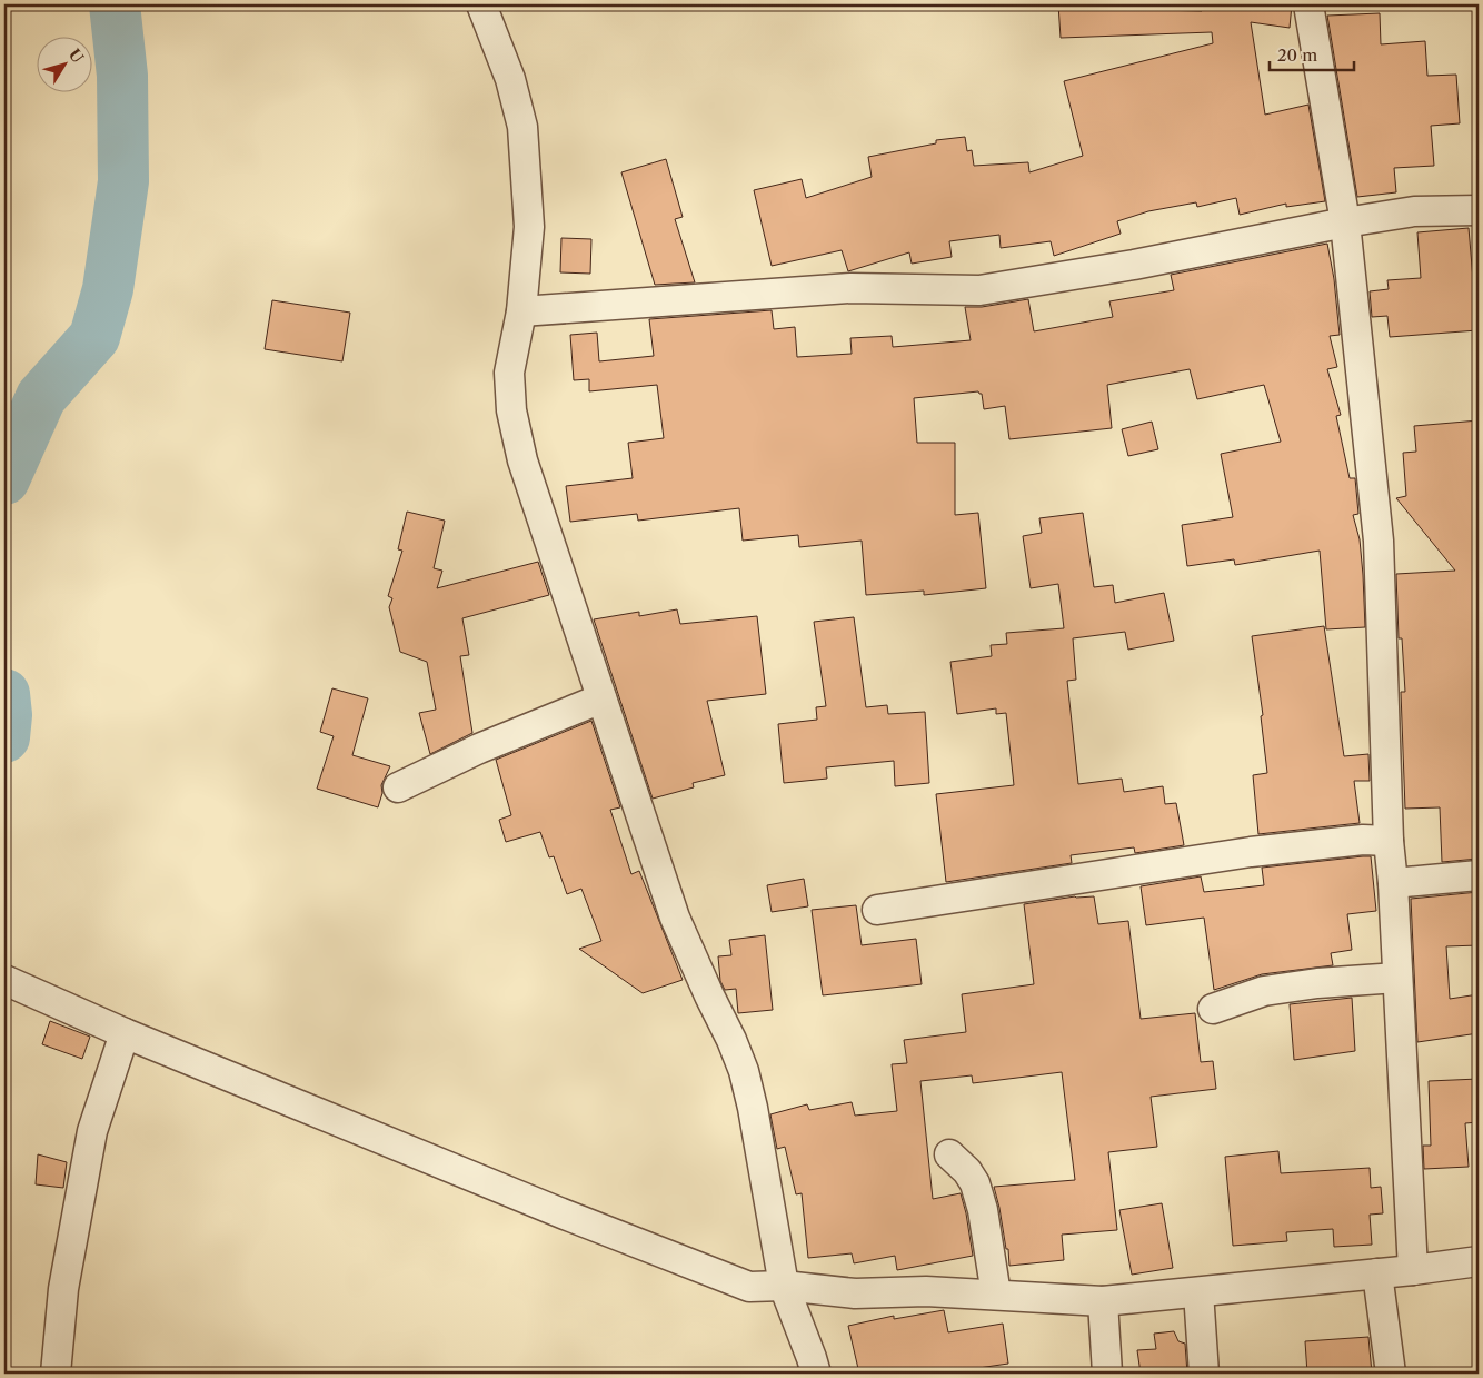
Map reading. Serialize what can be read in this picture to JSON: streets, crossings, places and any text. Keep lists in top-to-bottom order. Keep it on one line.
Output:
{"scale_bar":"20 m","north":"top right"}
